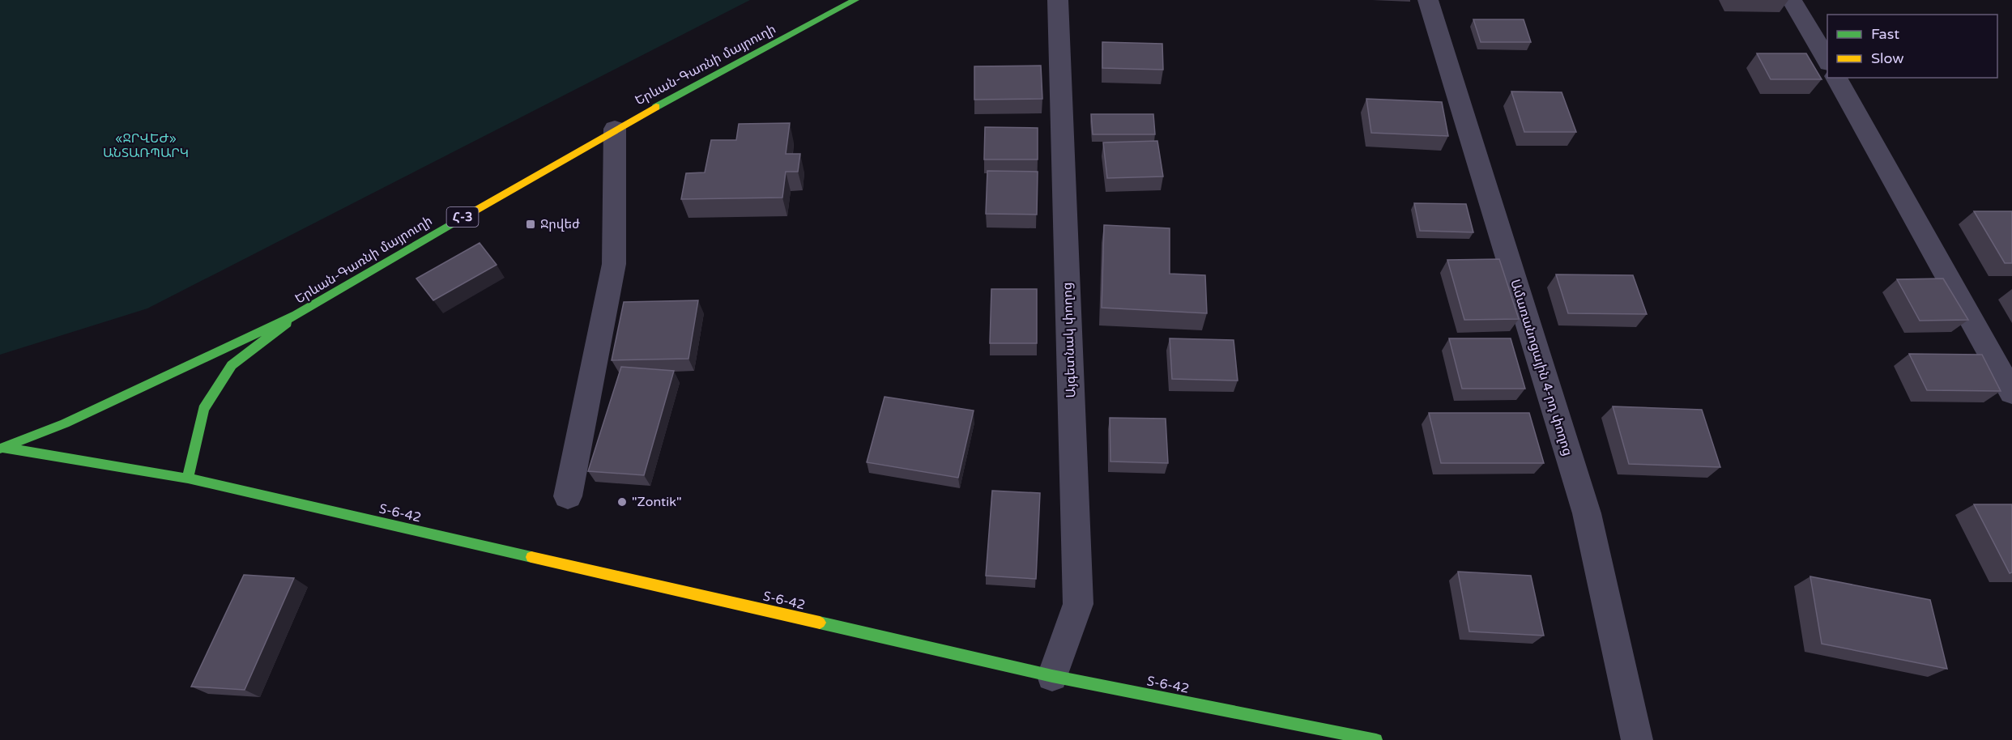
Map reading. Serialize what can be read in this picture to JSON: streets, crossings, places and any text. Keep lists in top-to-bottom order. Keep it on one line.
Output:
{"streets":{"main road":["Երևան-Գառնի մայրուղի","Հ-3","Տ-6-42"],"street":["Այգետնակ փողոց","Ամառանոցային 4-րդ փողոց"]},"crossings":[["Երևան-Գառնի մայրուղի","Տ-6-42"],["Այգետնակ փողոց","Տ-6-42"]],"parks":["«ՋՐՎԵԺ» ԱՆՏԱՌՊԱՐԿ"],"places":{"transit":["Ջրվեժ"],"other":["\"Zontik\""]},"legend":["Fast","Slow"]}
